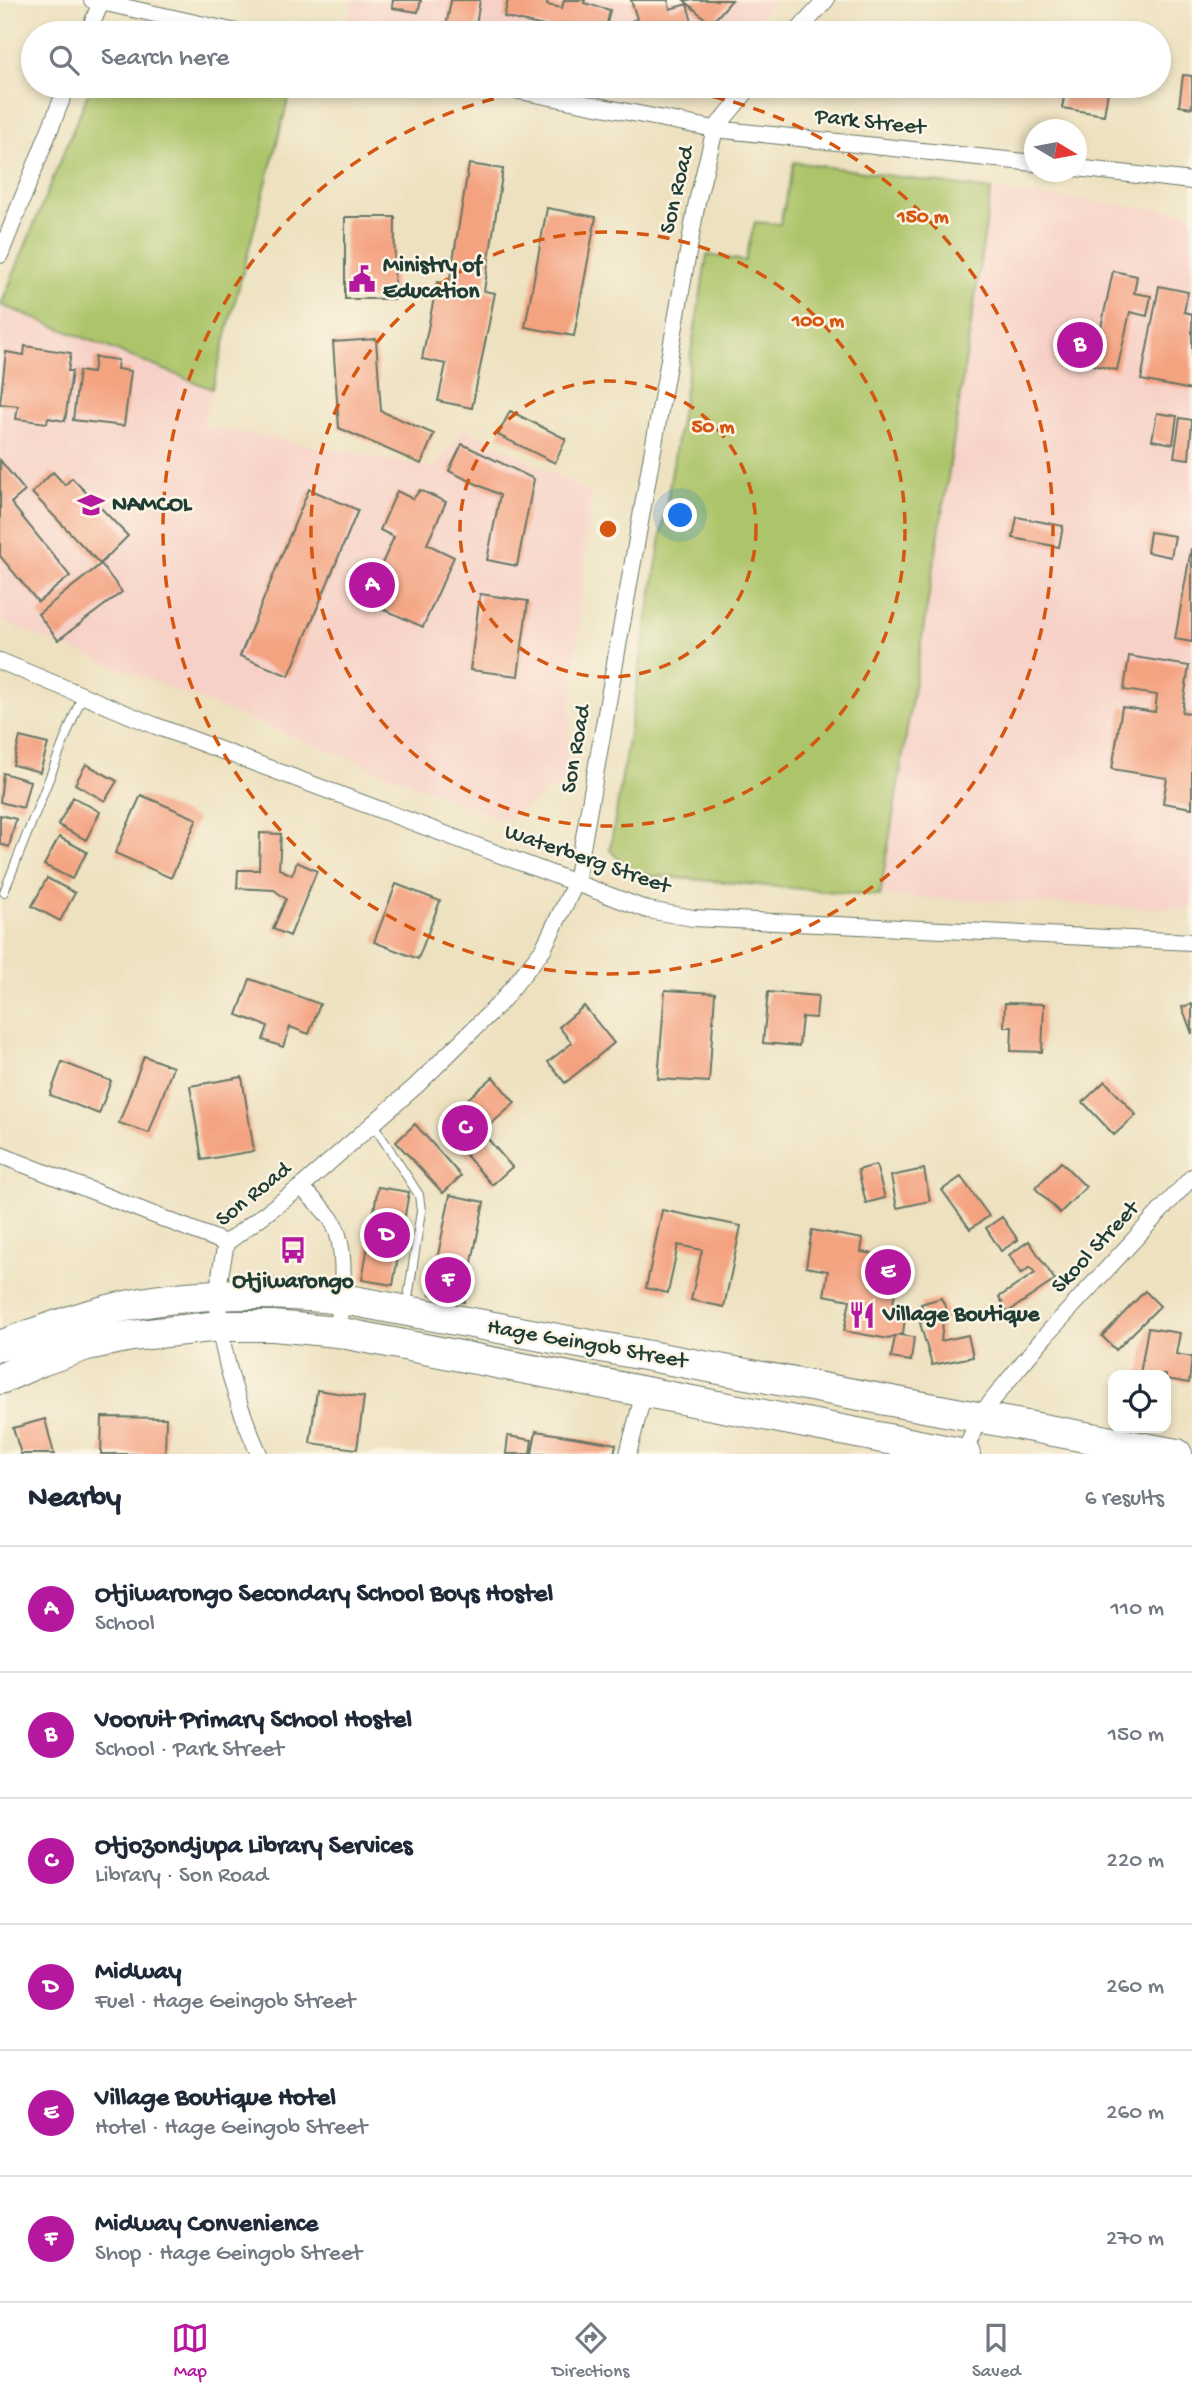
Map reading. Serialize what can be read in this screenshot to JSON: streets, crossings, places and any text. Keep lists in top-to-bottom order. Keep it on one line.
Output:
{"streets":{"highway":["Hage Geingob Street"],"street":["Park Street","Son Road","Waterberg Street","Skool Street"]},"crossings":[["Park Street","Son Road"],["Son Road","Waterberg Street"],["Son Road","Hage Geingob Street"],["Skool Street","Hage Geingob Street"]],"places":{"public building":["Ministry of Education"],"school or university":["NAMCOL"],"bus stop":["Otjiwarongo"],"restaurant":["Village Boutique"]},"north":"right","page":{"search":"Search here","pins":["B","A","C","D","E","F"],"heading":["Nearby","6 results"],"list":[{"mark":"A","name":"Otjiwarongo Secondary School Boys Hostel","note":"School","value":"110 m"},{"mark":"B","name":"Vooruit Primary School Hostel","note":"School · Park Street","value":"150 m"},{"mark":"C","name":"Otjozondjupa Library Services","note":"Library · Son Road","value":"220 m"},{"mark":"D","name":"Midway","note":"Fuel · Hage Geingob Street","value":"260 m"},{"mark":"E","name":"Village Boutique Hotel","note":"Hotel · Hage Geingob Street","value":"260 m"},{"mark":"F","name":"Midway Convenience","note":"Shop · Hage Geingob Street","value":"270 m"}],"nav":["Map","Directions","Saved"]},"rings":["150 m","100 m","50 m"]}
